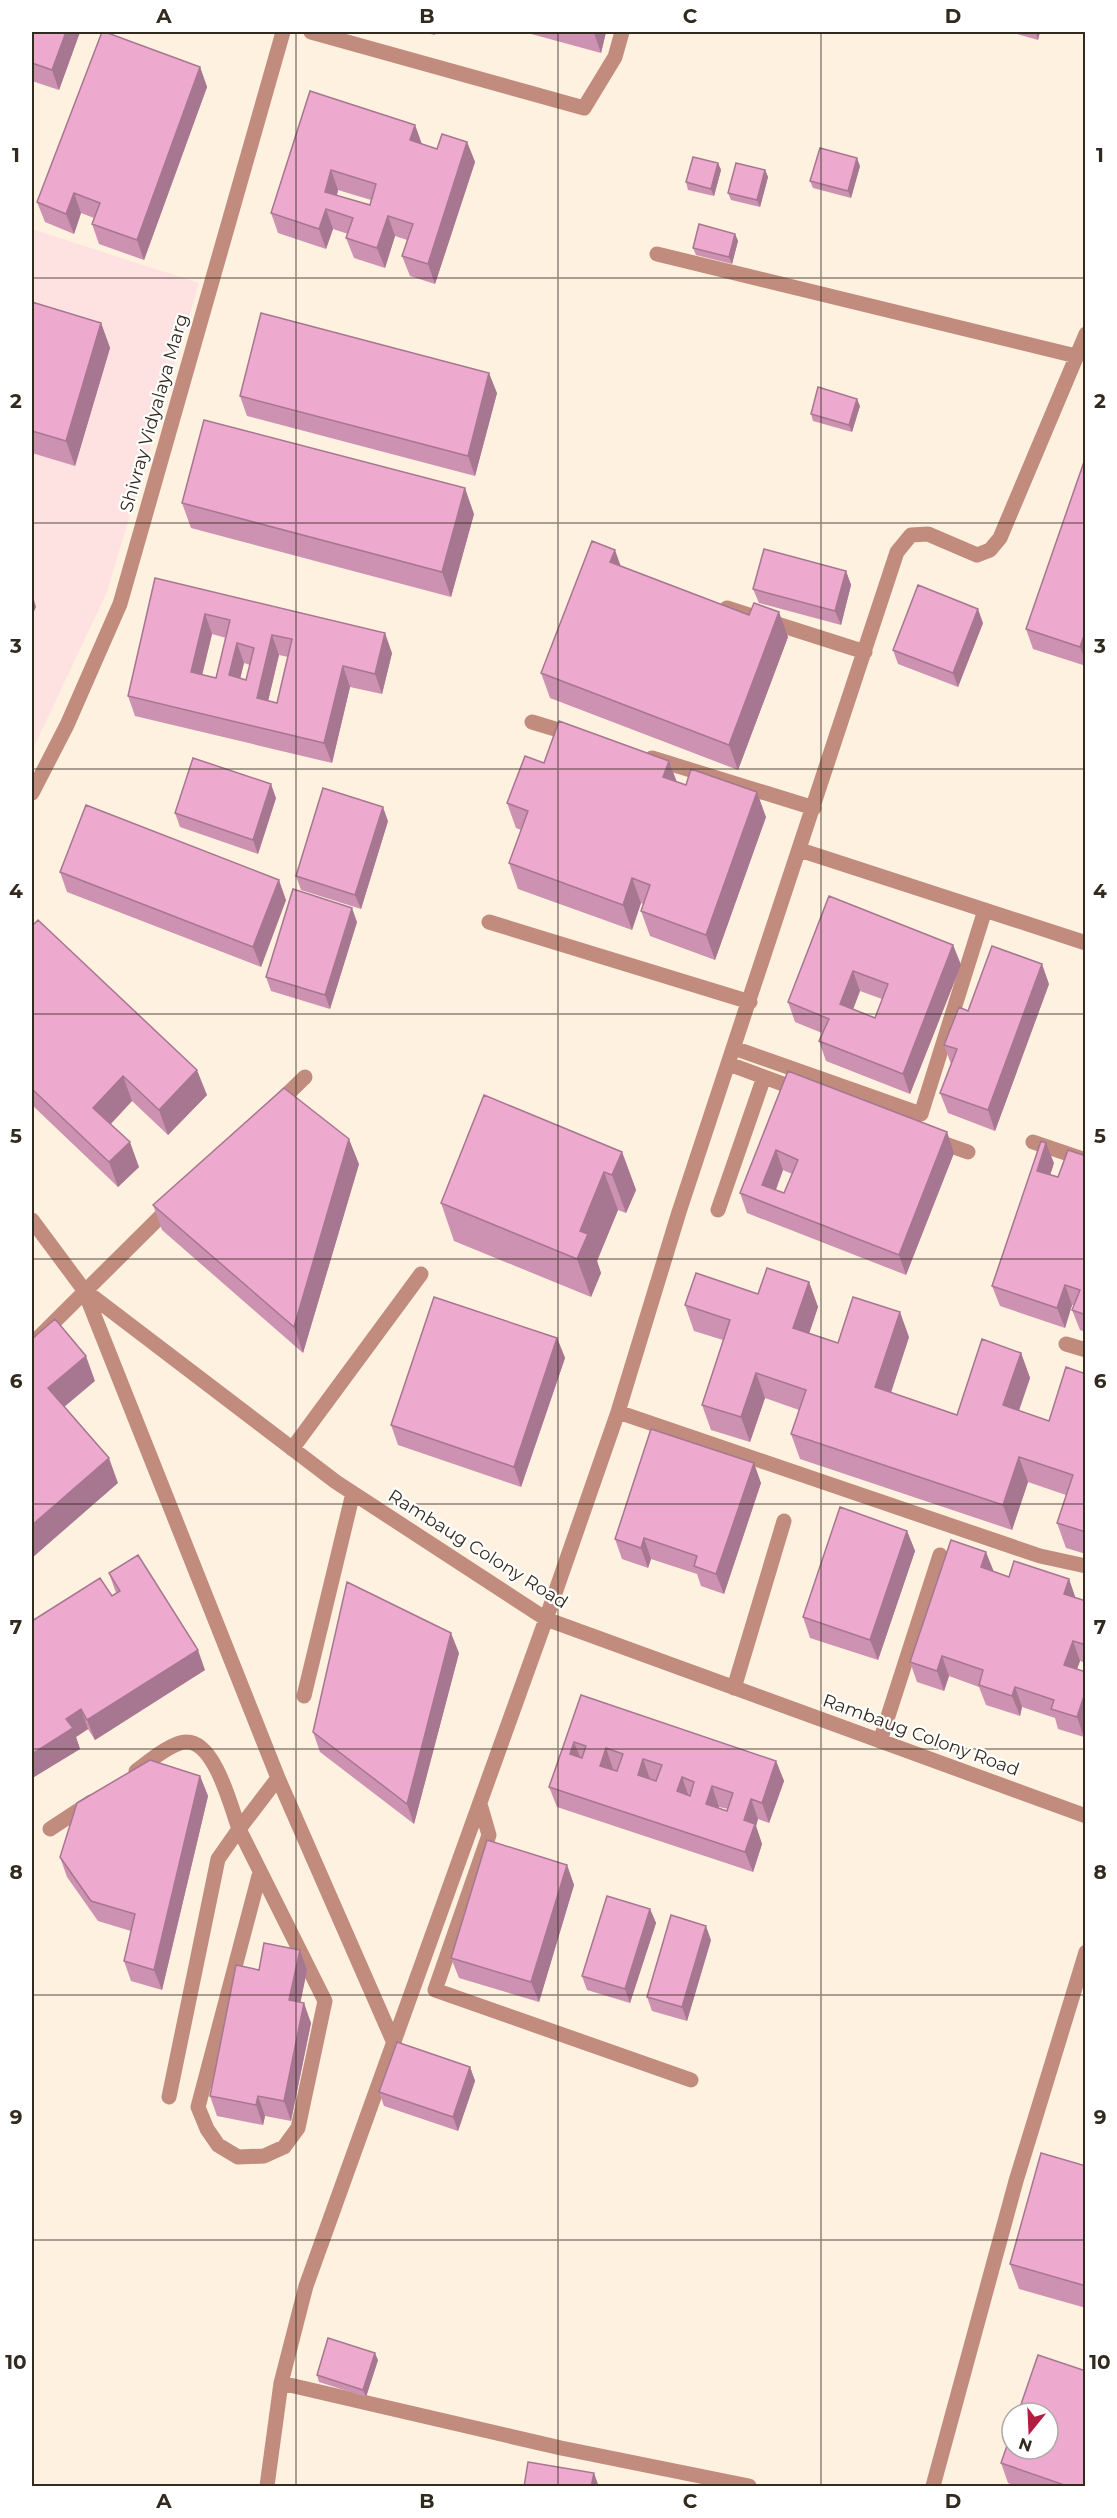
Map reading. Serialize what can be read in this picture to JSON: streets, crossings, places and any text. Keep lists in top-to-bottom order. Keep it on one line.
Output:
{"streets":{"street":["Shivray Vidyalaya Marg","Rambaug Colony Road"]},"north":"bottom","grid":{"columns":["A","B","C","D"],"rows":["1","2","3","4","5","6","7","8","9","10"]}}
